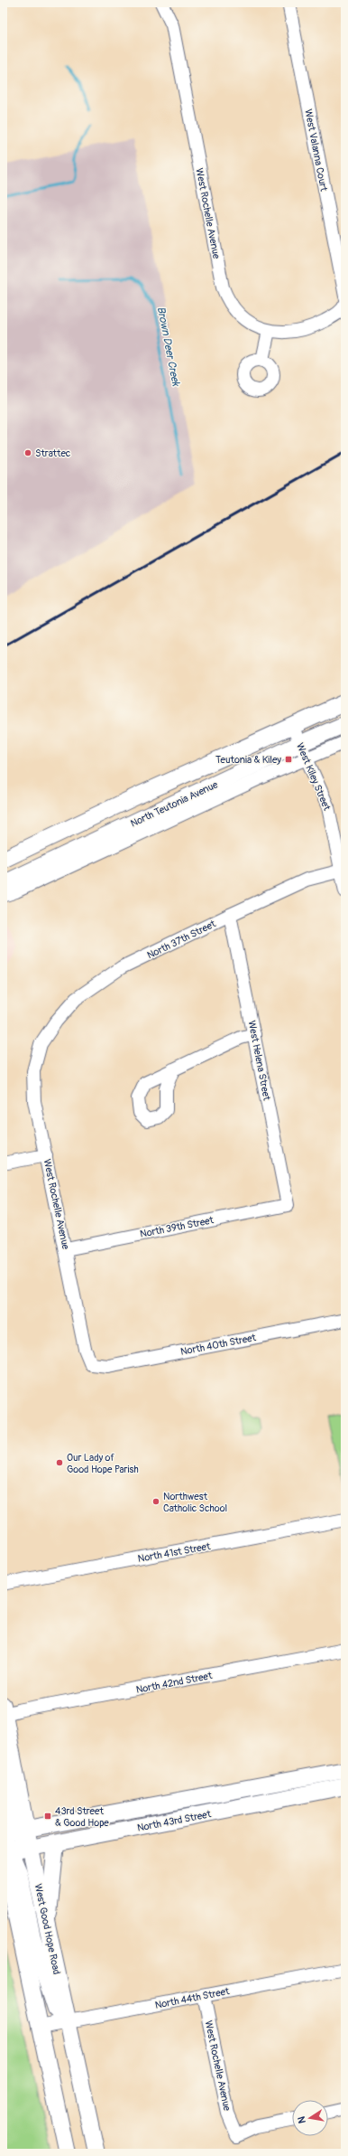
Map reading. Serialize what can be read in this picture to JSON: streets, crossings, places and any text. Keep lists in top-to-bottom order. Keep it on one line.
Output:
{"streets":{"main road":["North Teutonia Avenue","North 43rd Street","West Good Hope Road"],"street":["West Valanna Court","West Rochelle Avenue","West Kiley Street","North 37th Street","West Helena Street","North 39th Street","North 40th Street","North 41st Street","North 42nd Street","North 44th Street"]},"crossings":[["West Rochelle Avenue","North 37th Street"],["West Rochelle Avenue","North 39th Street"],["West Rochelle Avenue","North 40th Street"],["West Rochelle Avenue","North 44th Street"],["West Kiley Street","North Teutonia Avenue"],["West Kiley Street","North 37th Street"],["North 37th Street","West Helena Street"],["West Helena Street","North 39th Street"],["North 42nd Street","West Good Hope Road"],["North 43rd Street","West Good Hope Road"],["West Good Hope Road","North 44th Street"]],"water":["Brown Deer Creek"],"places":{"other":["Strattec","Our Lady of Good Hope Parish","Northwest Catholic School"],"transit":["Teutonia & Kiley","43rd Street & Good Hope"]},"north":"left"}
